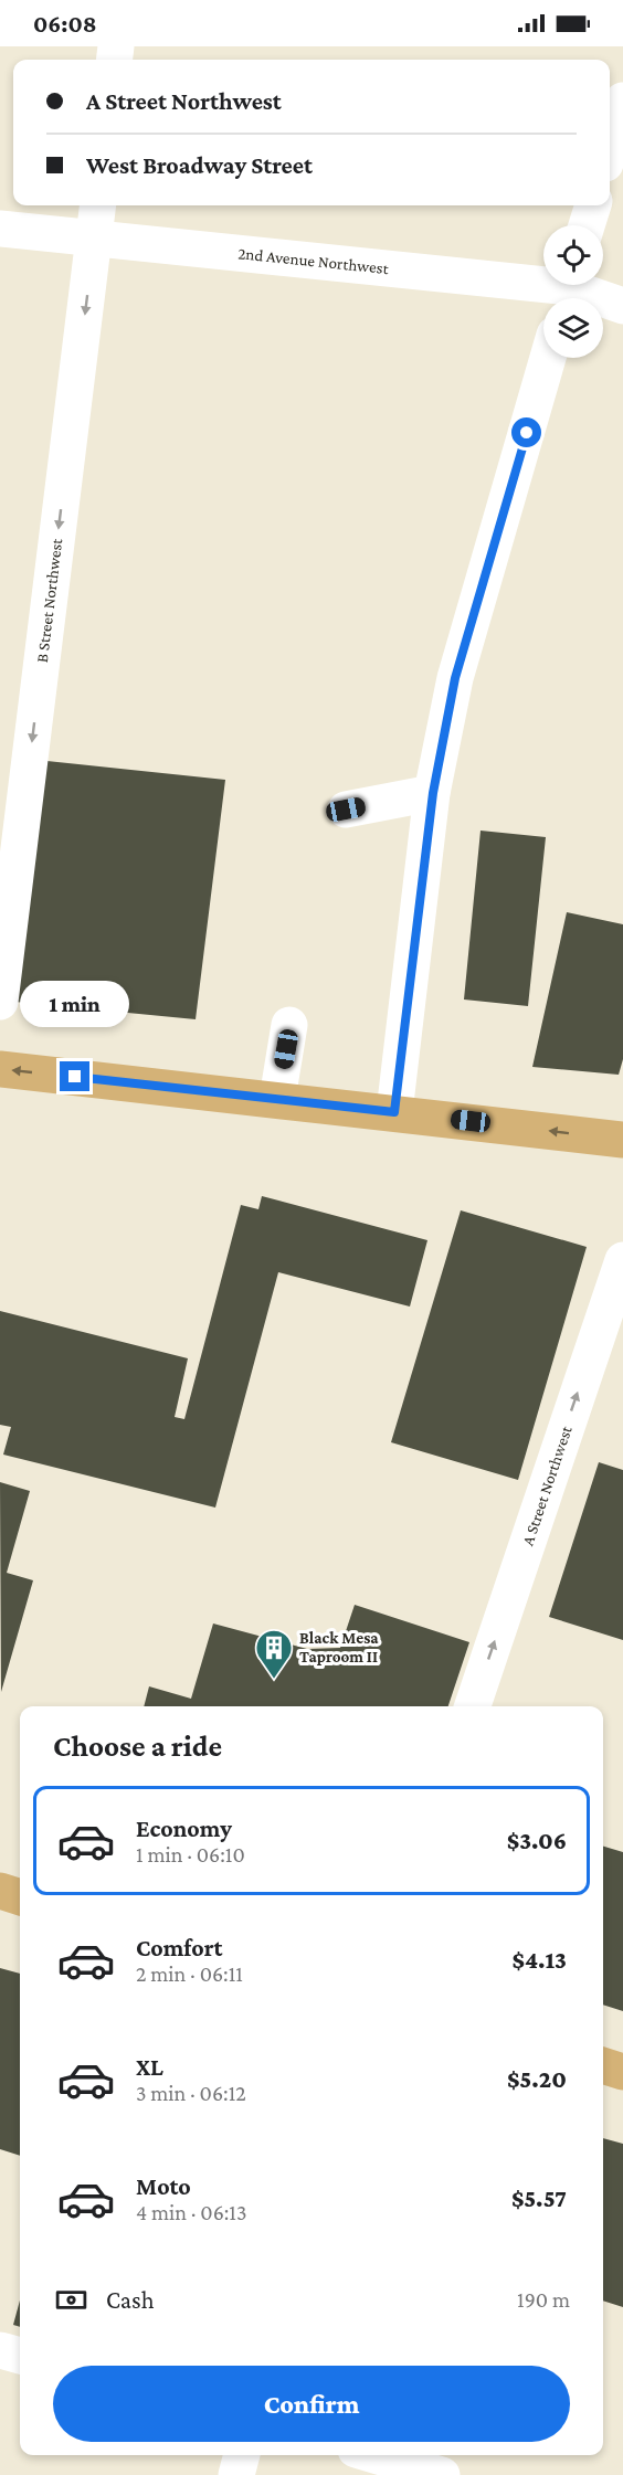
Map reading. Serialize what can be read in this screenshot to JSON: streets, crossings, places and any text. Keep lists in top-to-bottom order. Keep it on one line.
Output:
{"streets":{"street":["2nd Avenue Northwest","B Street Northwest","A Street Northwest"]},"crossings":[["2nd Avenue Northwest","B Street Northwest"]],"one_way":["B Street Northwest","A Street Northwest"],"places":{"building":["Black Mesa Taproom II"]},"page":{"status":"06:08","banner":["A Street Northwest","West Broadway Street"],"bubble":"1 min","heading":"Choose a ride","list":[{"name":"Economy","note":"1 min · 06:10","value":"$3.06"},{"name":"Comfort","note":"2 min · 06:11","value":"$4.13"},{"name":"XL","note":"3 min · 06:12","value":"$5.20"},{"name":"Moto","note":"4 min · 06:13","value":"$5.57"}],"pay":["Cash","190 m"],"buttons":"Confirm"}}
